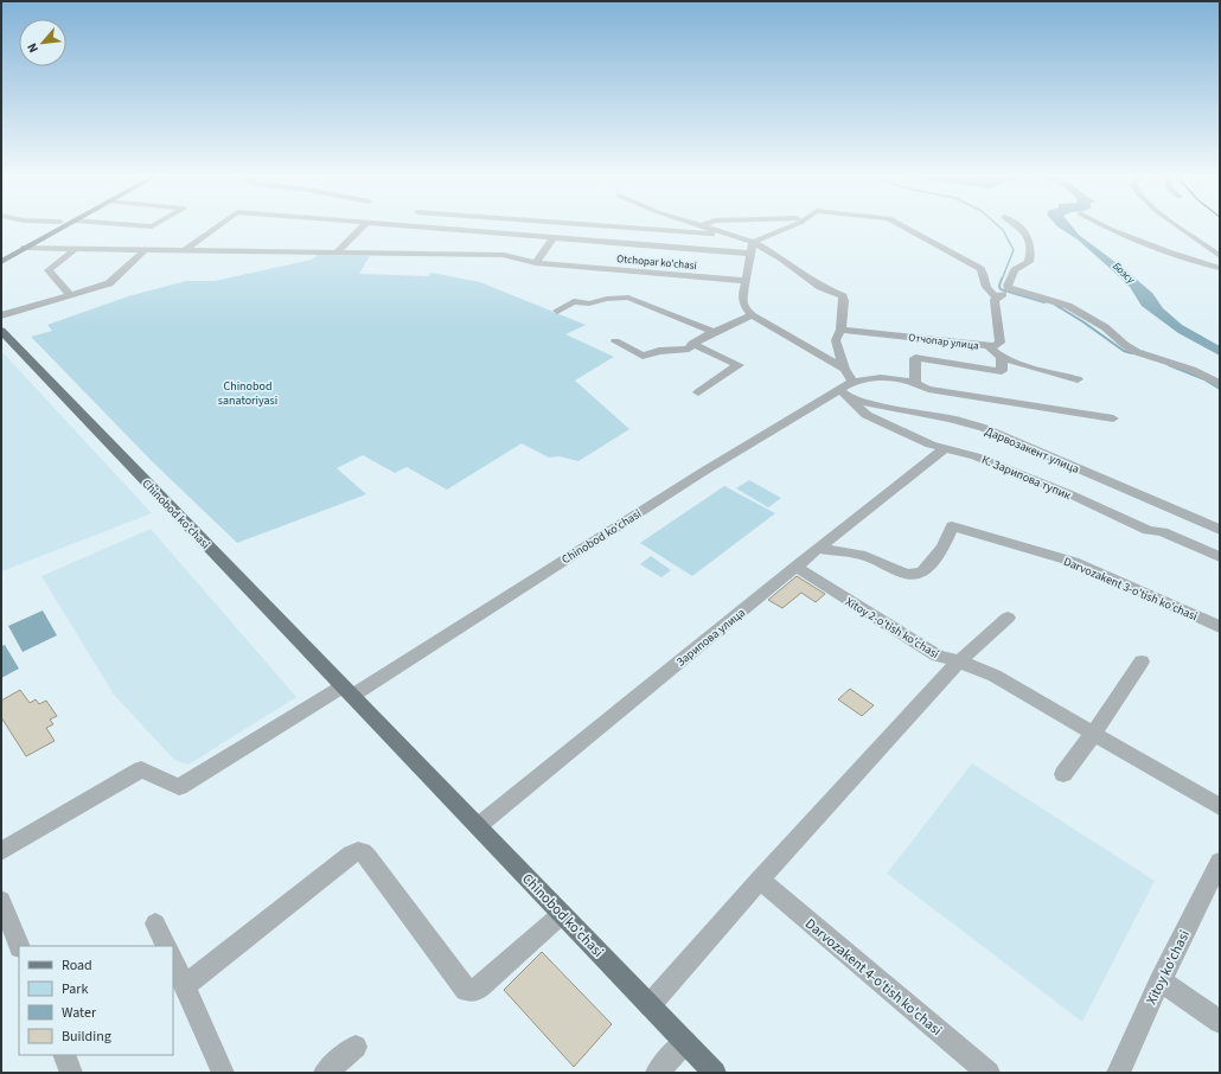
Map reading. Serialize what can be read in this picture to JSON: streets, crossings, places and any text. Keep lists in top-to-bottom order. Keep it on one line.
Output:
{"streets":{"main road":["Chinobod ko'chasi"],"street":["Otchopar ko'chasi","Отчопар улица","Дарвозакент улица","К. Зарипова тупик","Darvozakent 3-o'tish ko'chasi","Xitoy 2-o'tish ko'chasi","Зарипова улица","Xitoy ko'chasi","Darvozakent 4-o'tish ko'chasi"]},"crossings":[["Дарвозакент улица","К. Зарипова тупик"],["Дарвозакент улица","Chinobod ko'chasi"],["К. Зарипова тупик","Chinobod ko'chasi"],["К. Зарипова тупик","Зарипова улица"],["Chinobod ko'chasi","Зарипова улица"],["Darvozakent 3-o'tish ko'chasi","Зарипова улица"],["Xitoy 2-o'tish ko'chasi","Зарипова улица"]],"water":["Бозсу"],"parks":["Chinobod sanatoriyasi"],"legend":["Road","Park","Water","Building"],"north":"bottom left"}
